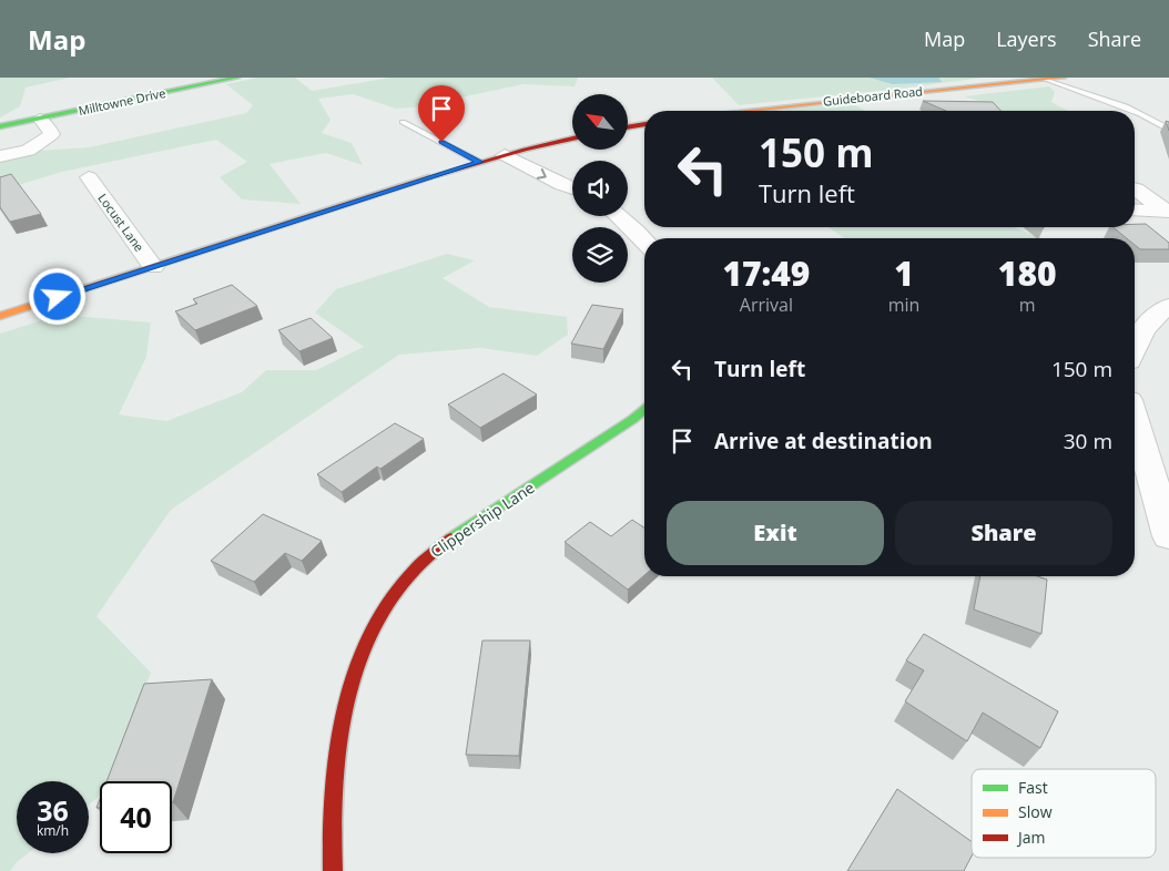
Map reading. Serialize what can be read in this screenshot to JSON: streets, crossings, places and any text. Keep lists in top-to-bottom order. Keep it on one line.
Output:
{"streets":{"street":["Guideboard Road","Milltowne Drive","Locust Lane","Clippership Lane"]},"legend":["Fast","Slow","Jam"],"north":"top left","page":{"header":"Map","nav":["Map","Layers","Share"],"turn":["150 m","Turn left"],"eta":["17:49","Arrival","1","min","180","m"],"list":[{"name":"Turn left","value":"150 m"},{"name":"Arrive at destination","value":"30 m"}],"buttons":["Exit","Share"],"speed":"36 km/h","limit":"40"}}
